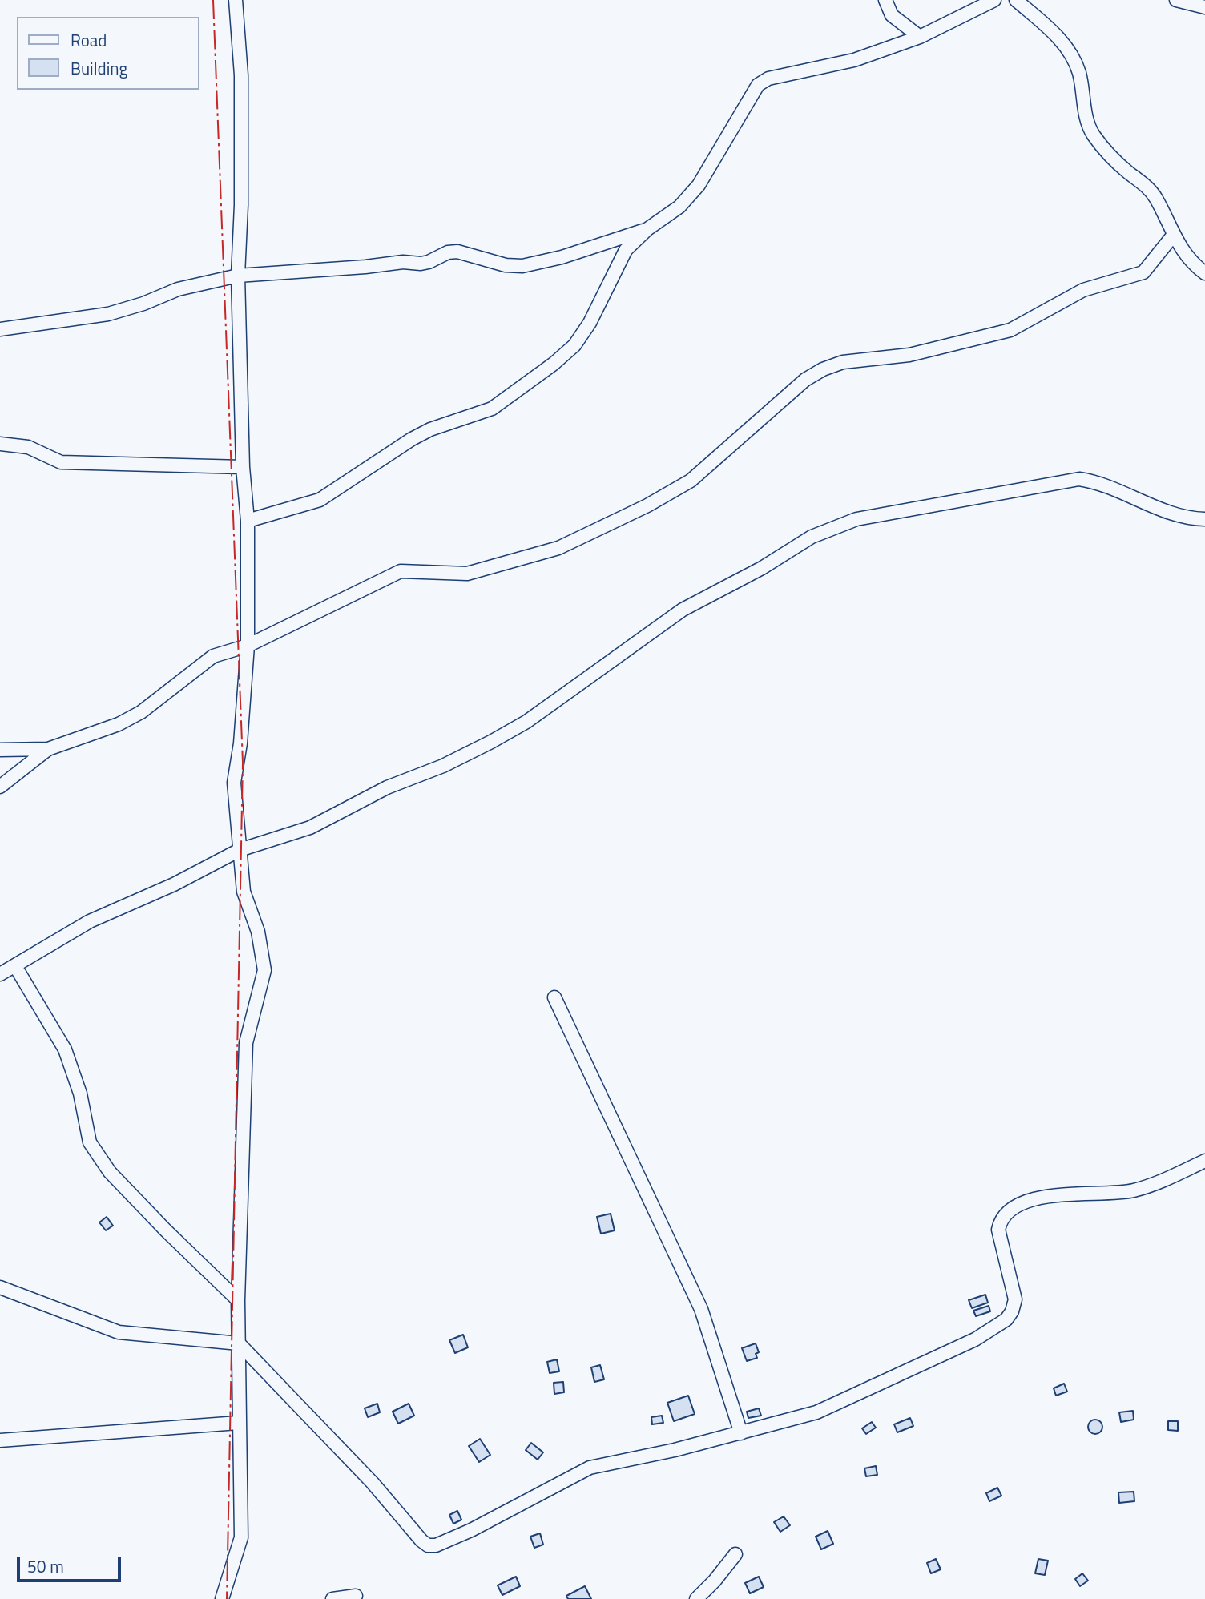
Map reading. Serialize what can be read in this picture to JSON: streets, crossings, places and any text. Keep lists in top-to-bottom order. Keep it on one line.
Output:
{"legend":["Road","Building"],"scale_bar":"50 m"}
